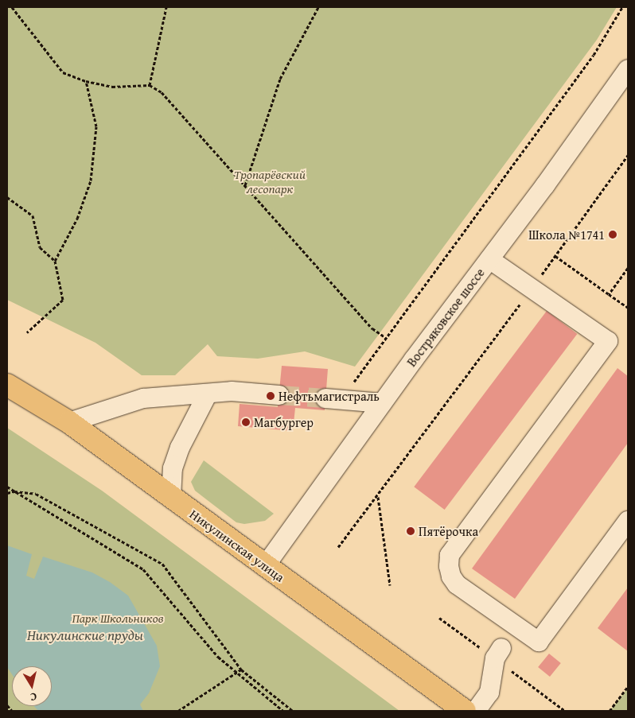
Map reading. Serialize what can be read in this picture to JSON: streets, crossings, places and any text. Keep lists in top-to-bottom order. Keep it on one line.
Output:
{"streets":{"main road":["Никулинская улица"],"street":["Востряковское шоссе"]},"crossings":[["Востряковское шоссе","Никулинская улица"]],"water":["Никулинские пруды"],"parks":["Тропарёвский лесопарк","Парк Школьников"],"places":["Школа №1741","Нефтьмагистраль","Магбургер","Пятёрочка"],"north":"bottom"}
